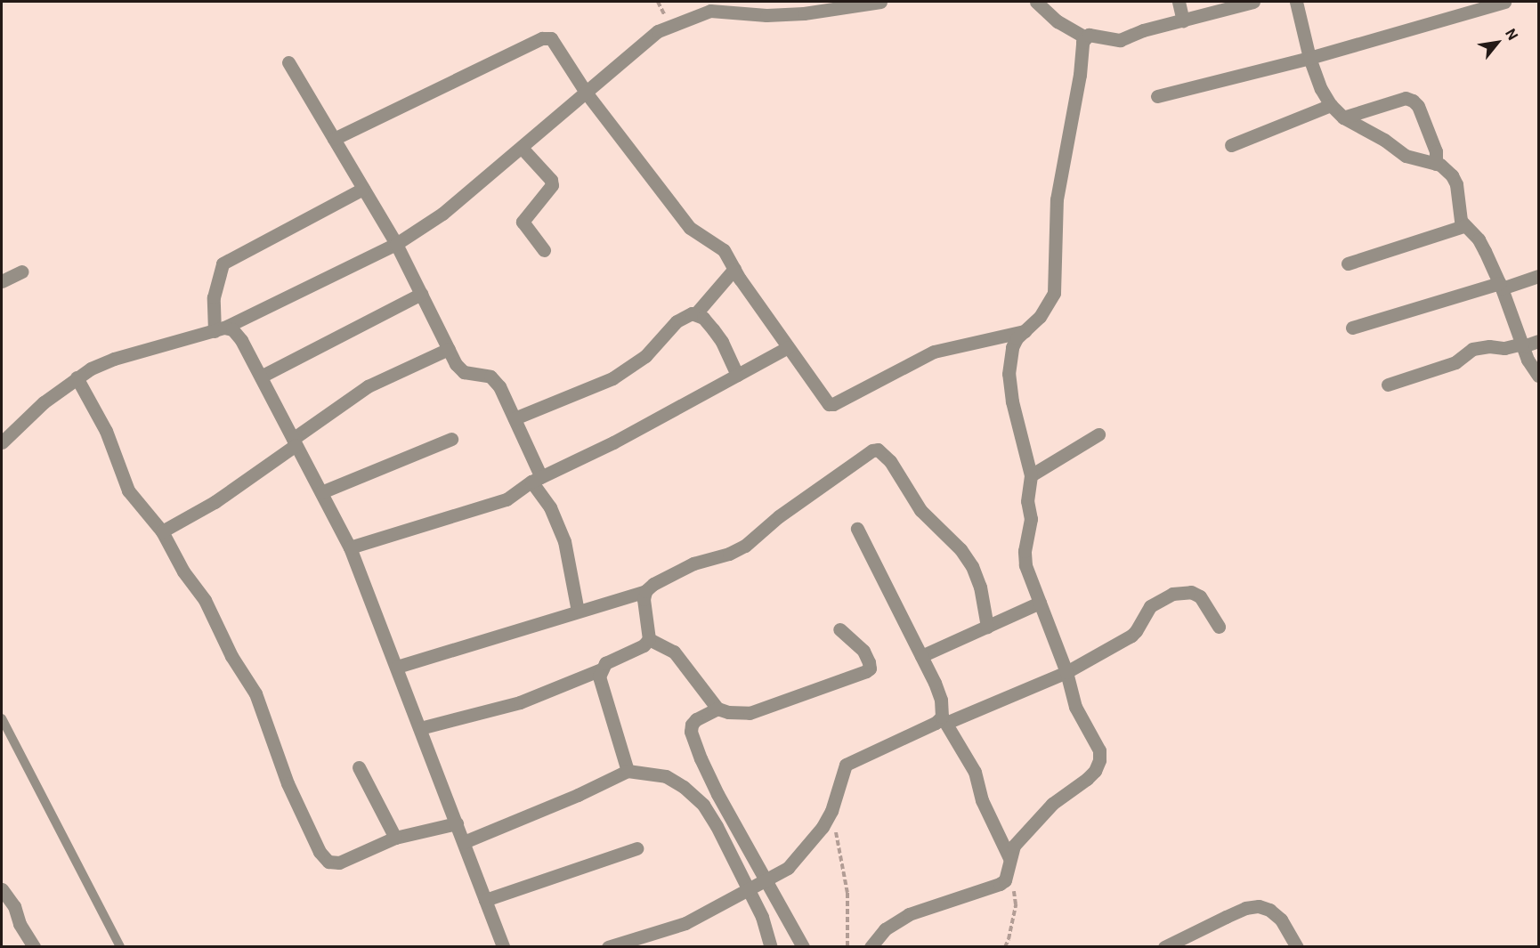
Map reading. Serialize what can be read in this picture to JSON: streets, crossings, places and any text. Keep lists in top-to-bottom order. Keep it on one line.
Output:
{"north":"top right"}
